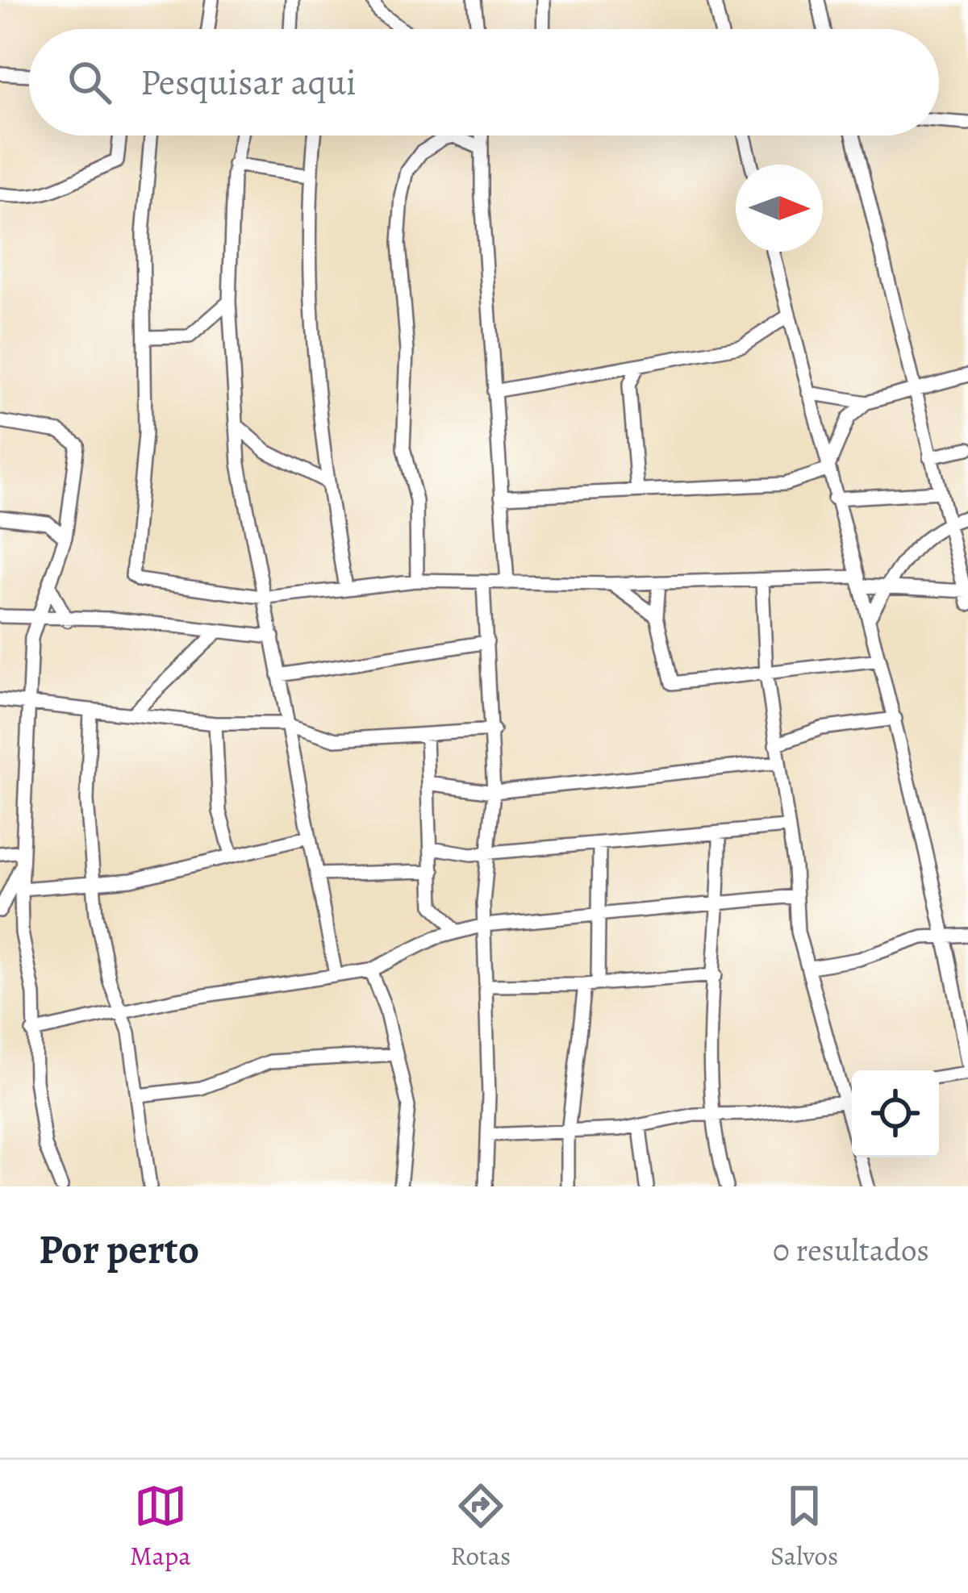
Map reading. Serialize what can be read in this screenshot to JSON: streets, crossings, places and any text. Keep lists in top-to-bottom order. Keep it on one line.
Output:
{"north":"right","page":{"search":"Pesquisar aqui","heading":["Por perto","0 resultados"],"nav":["Mapa","Rotas","Salvos"]}}
